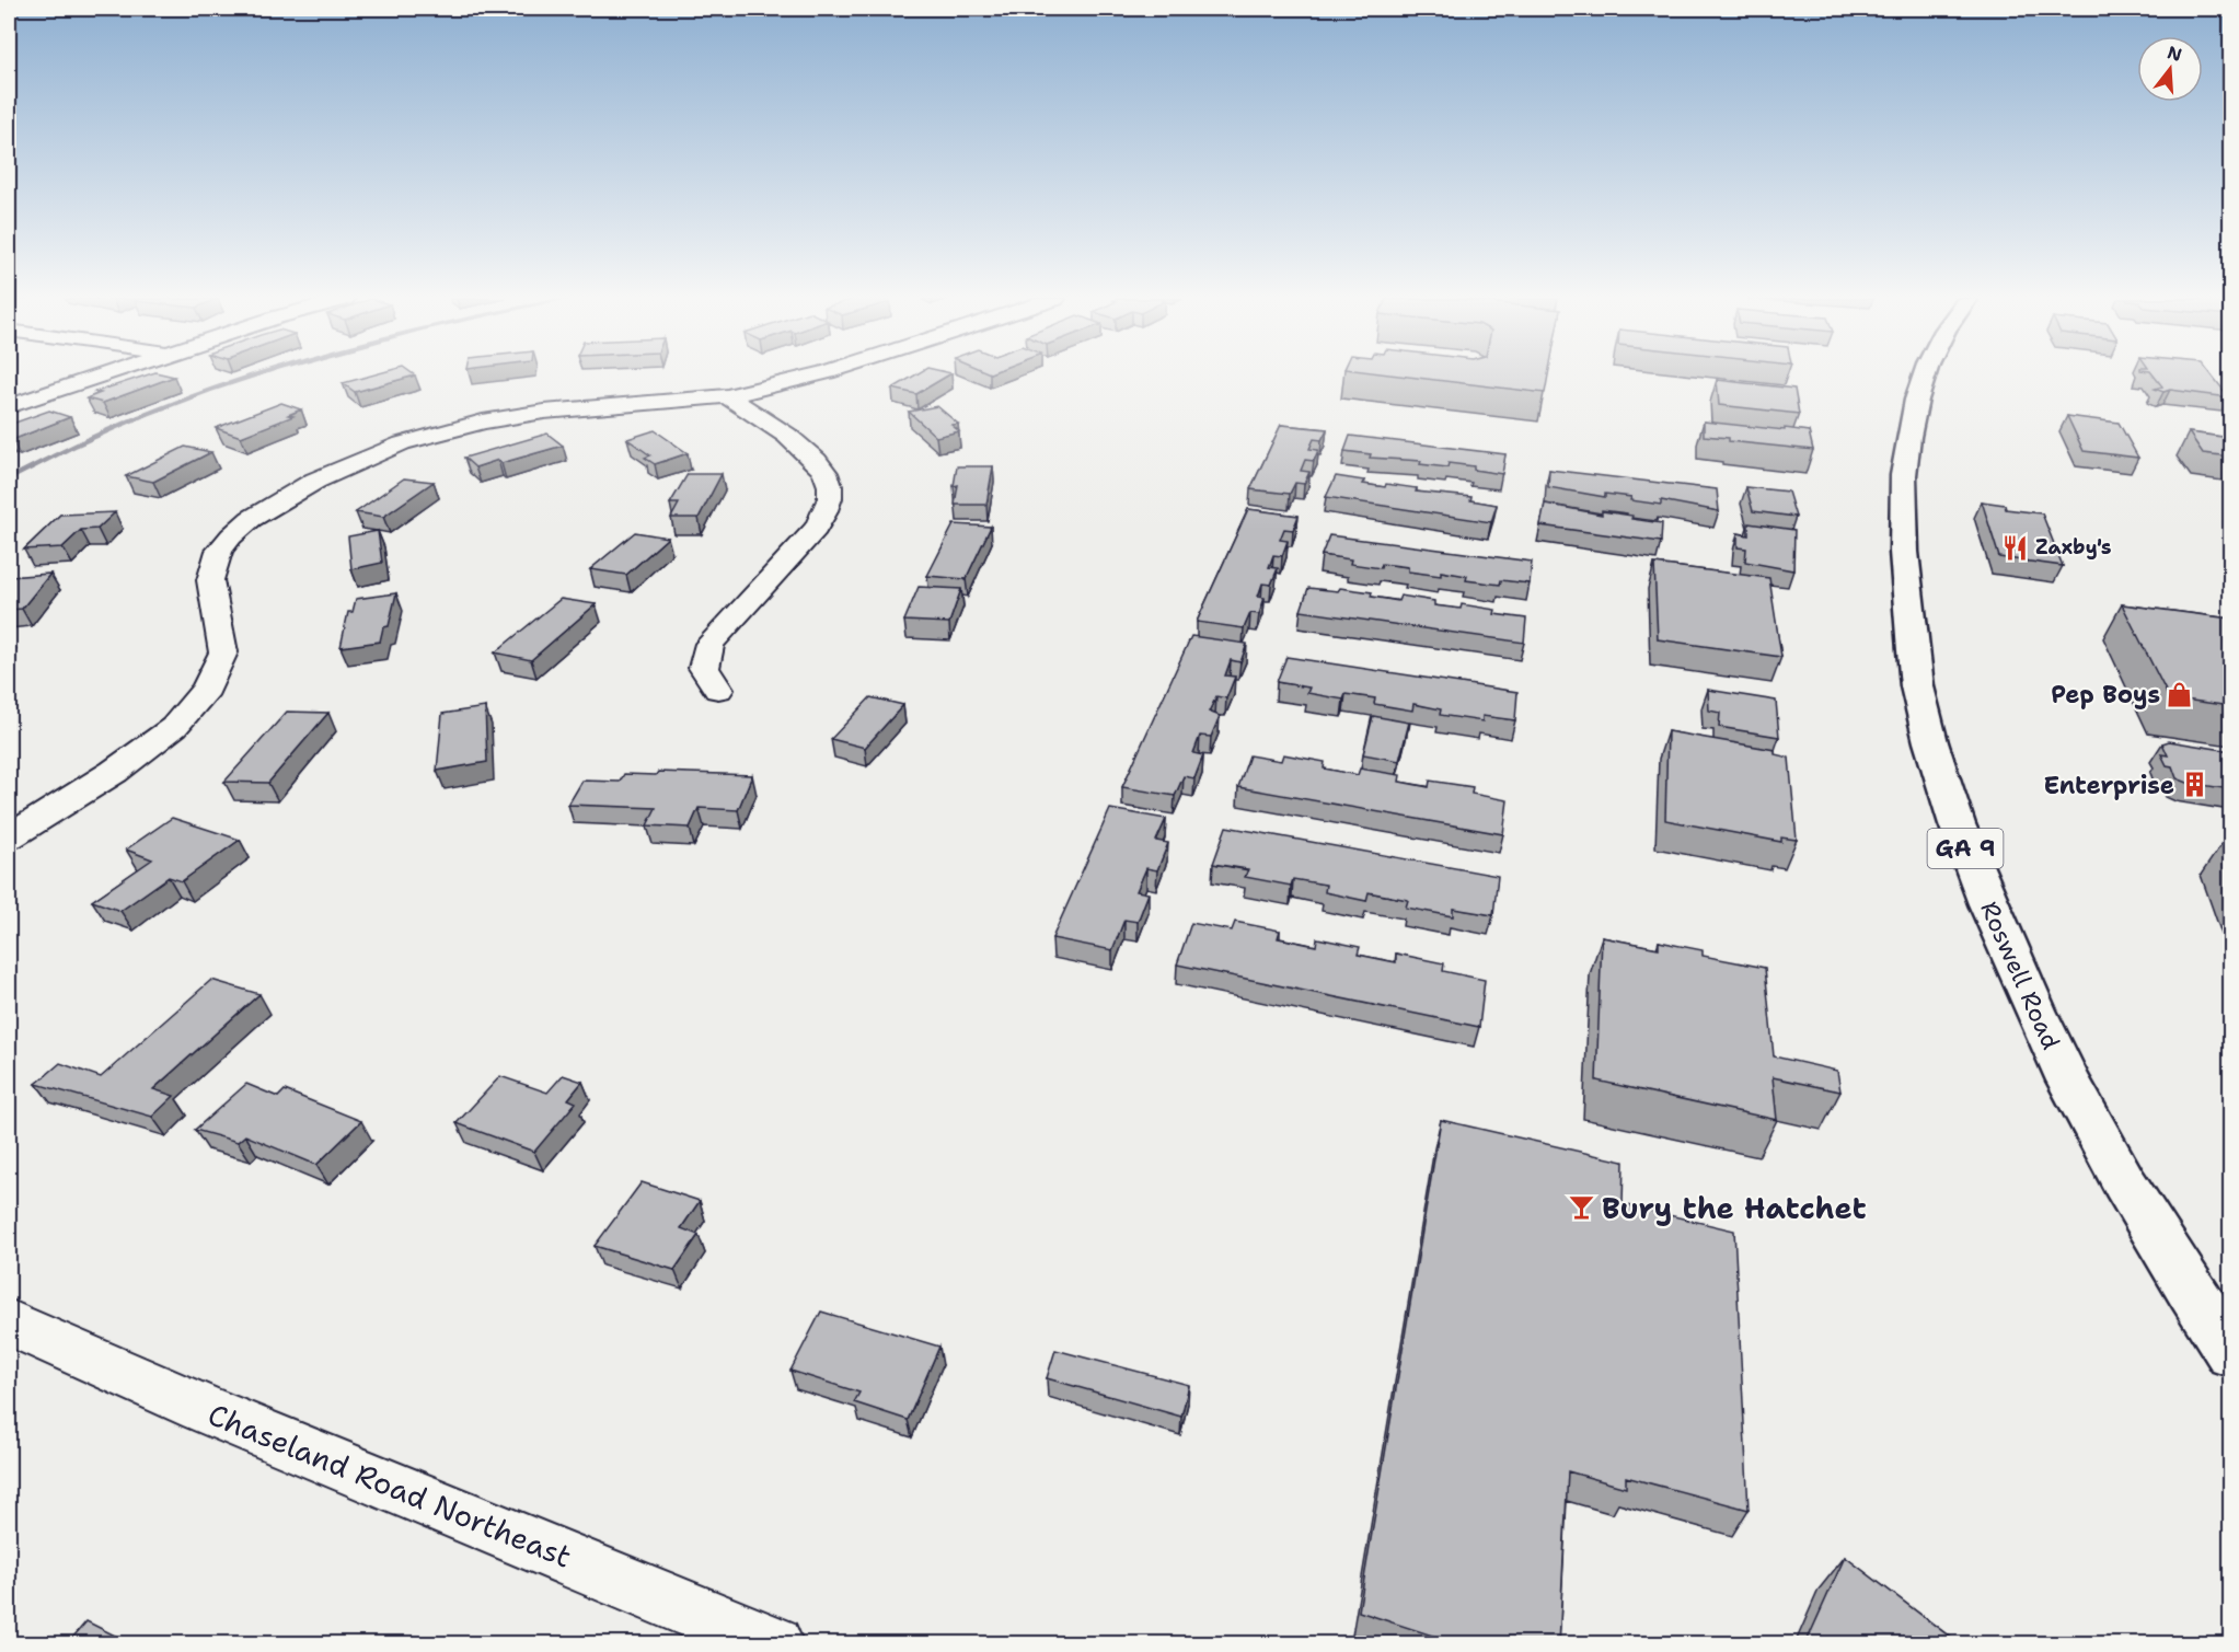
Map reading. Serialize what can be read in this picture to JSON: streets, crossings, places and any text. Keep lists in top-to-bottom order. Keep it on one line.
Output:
{"streets":{"main road":["GA 9","Roswell Road"],"street":["Chaseland Road Northeast"]},"places":{"restaurant":["Zaxby's"],"shop":["Pep Boys"],"building":["Enterprise"],"bar":["Bury the Hatchet"]},"north":"top"}
